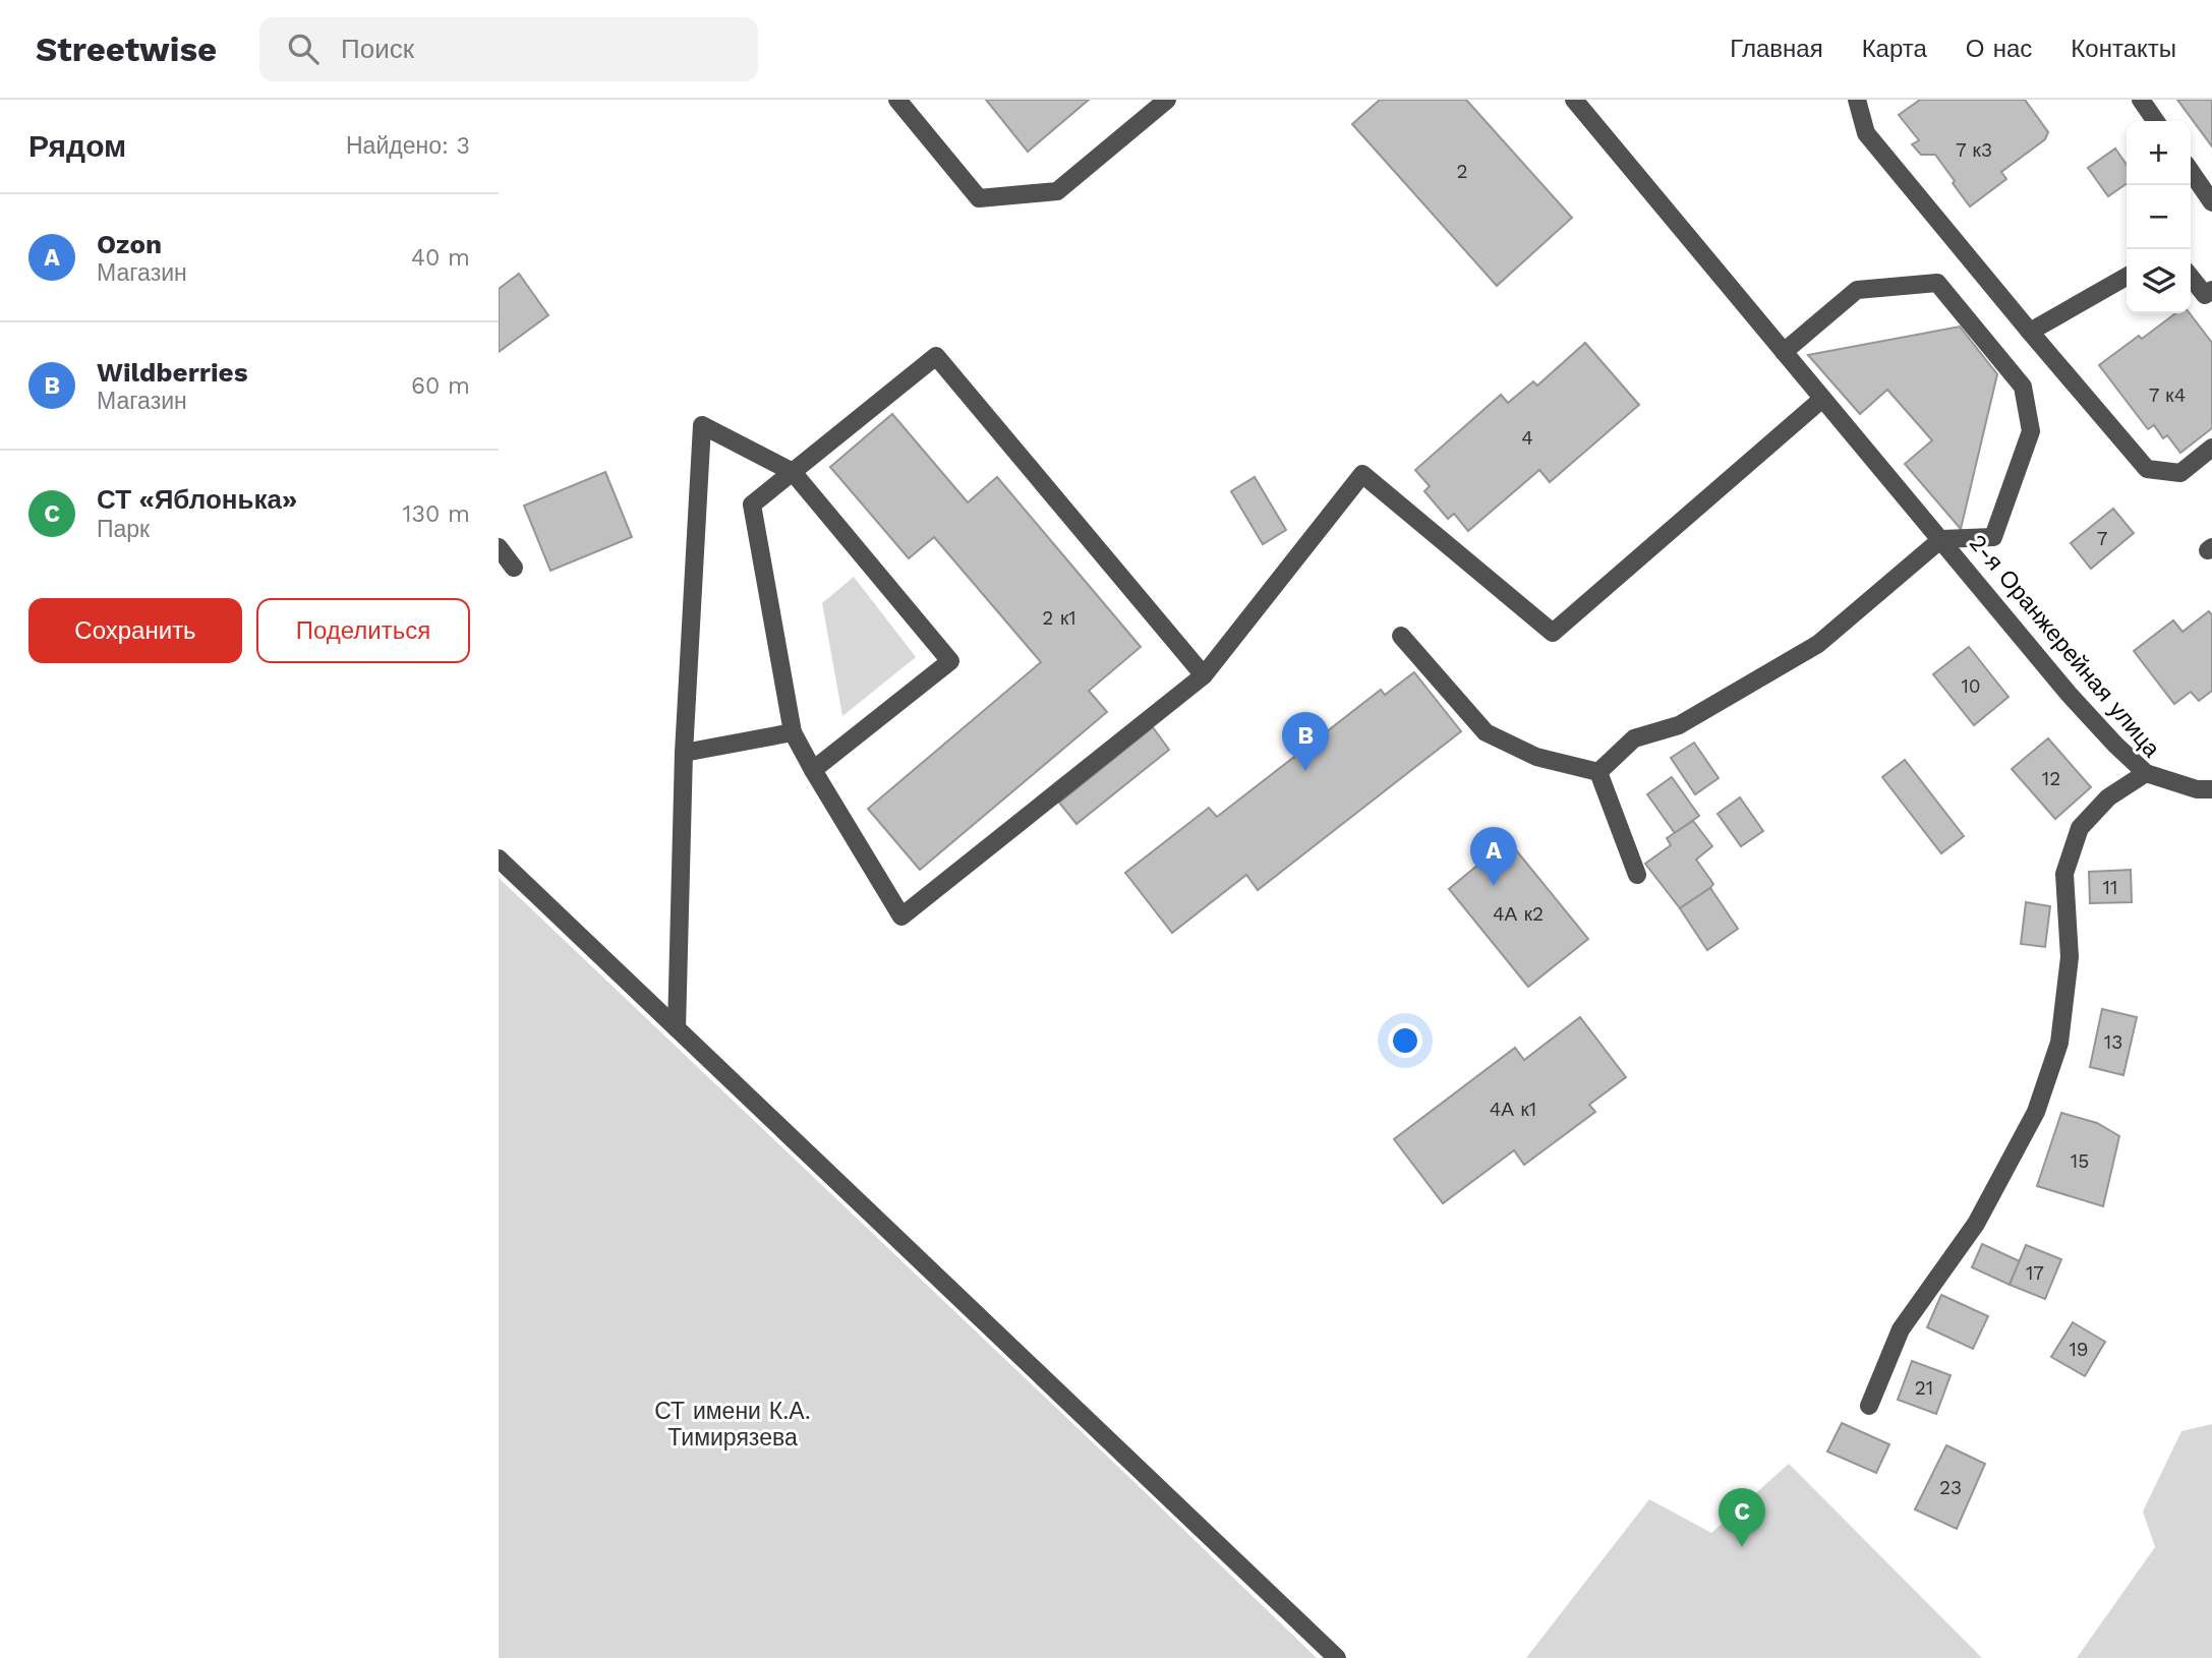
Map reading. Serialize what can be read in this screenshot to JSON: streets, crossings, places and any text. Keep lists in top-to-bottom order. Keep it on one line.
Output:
{"streets":{"street":["2-я Оранжерейная улица"]},"parks":["СТ имени К.А. Тимирязева"],"house_numbers":["7 к3","2","7 к4","4","7","2 к1","10","12","11","4А к2","13","4А к1","15","17","19","21","23"],"page":{"header":"Streetwise","search":"Поиск","nav":["Главная","Карта","О нас","Контакты"],"heading":["Рядом","Найдено: 3"],"map_buttons":["+","−"],"list":[{"mark":"A","name":"Ozon","note":"Магазин","value":"40 m"},{"mark":"B","name":"Wildberries","note":"Магазин","value":"60 m"},{"mark":"C","name":"СТ «Яблонька»","note":"Парк","value":"130 m"}],"buttons":["Сохранить","Поделиться"],"pins":["B","A","C"]}}
